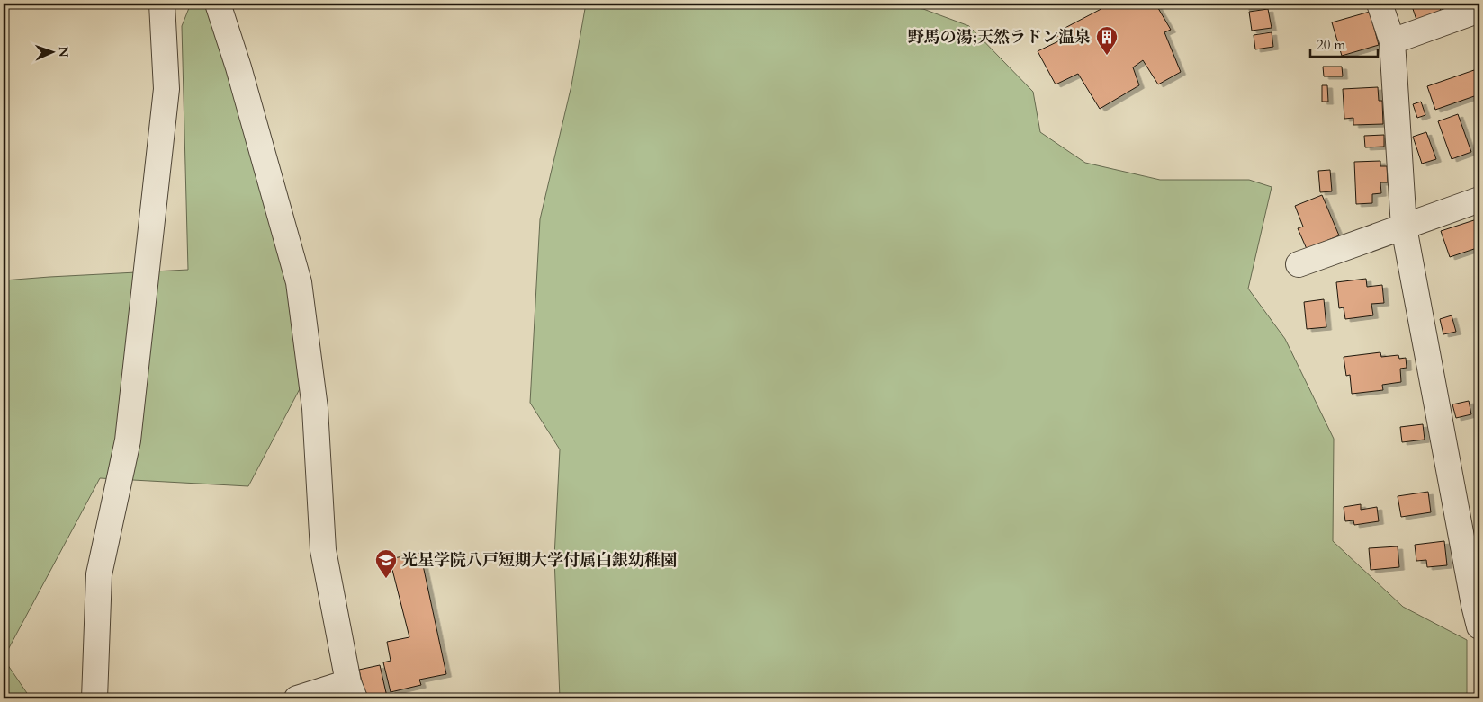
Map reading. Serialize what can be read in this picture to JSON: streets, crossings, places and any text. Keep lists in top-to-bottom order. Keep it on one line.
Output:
{"places":{"building":["野馬の湯;天然ラドン温泉"],"school or university":["光星学院八戸短期大学付属白銀幼稚園"]},"scale_bar":"20 m","north":"right"}
